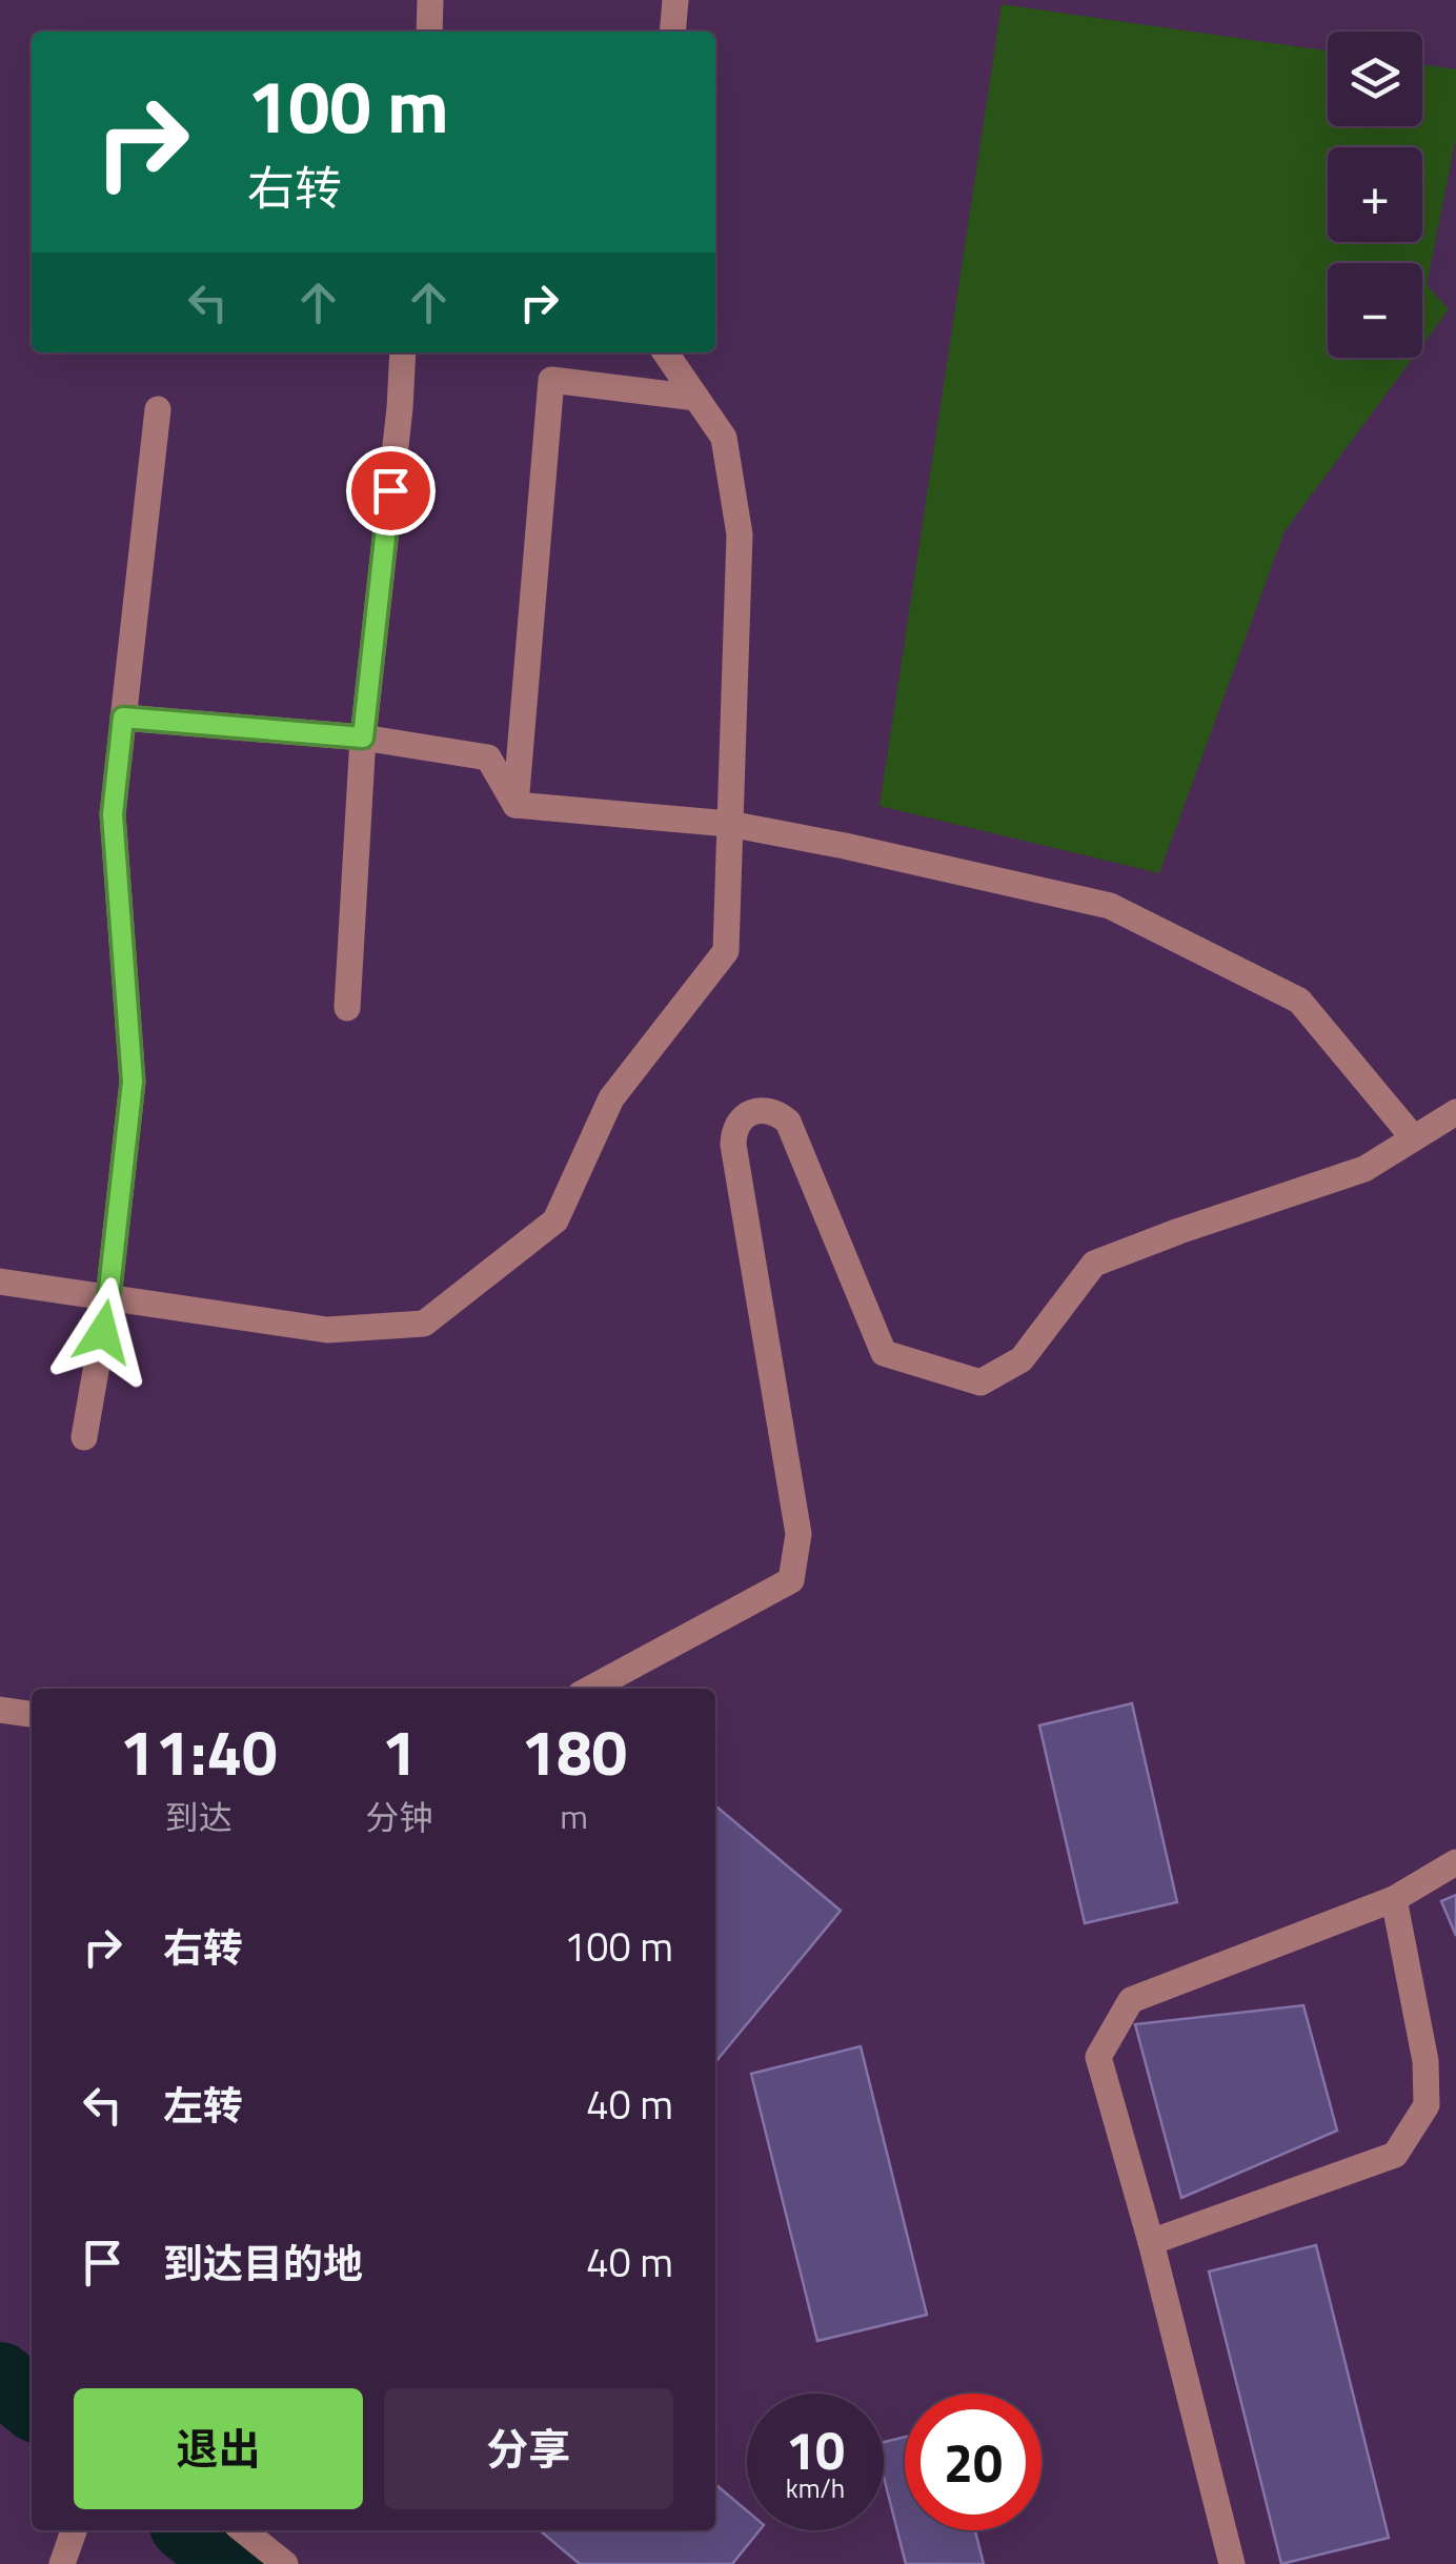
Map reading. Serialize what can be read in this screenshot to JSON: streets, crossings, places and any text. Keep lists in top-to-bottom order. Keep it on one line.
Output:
{"page":{"map_buttons":["+","−"],"turn":["100 m","右转"],"eta":["11:40","到达","1","分钟","180","m"],"list":[{"name":"右转","value":"100 m"},{"name":"左转","value":"40 m"},{"name":"到达目的地","value":"40 m"}],"buttons":["退出","分享"],"speed":"10 km/h","limit":"20"}}
